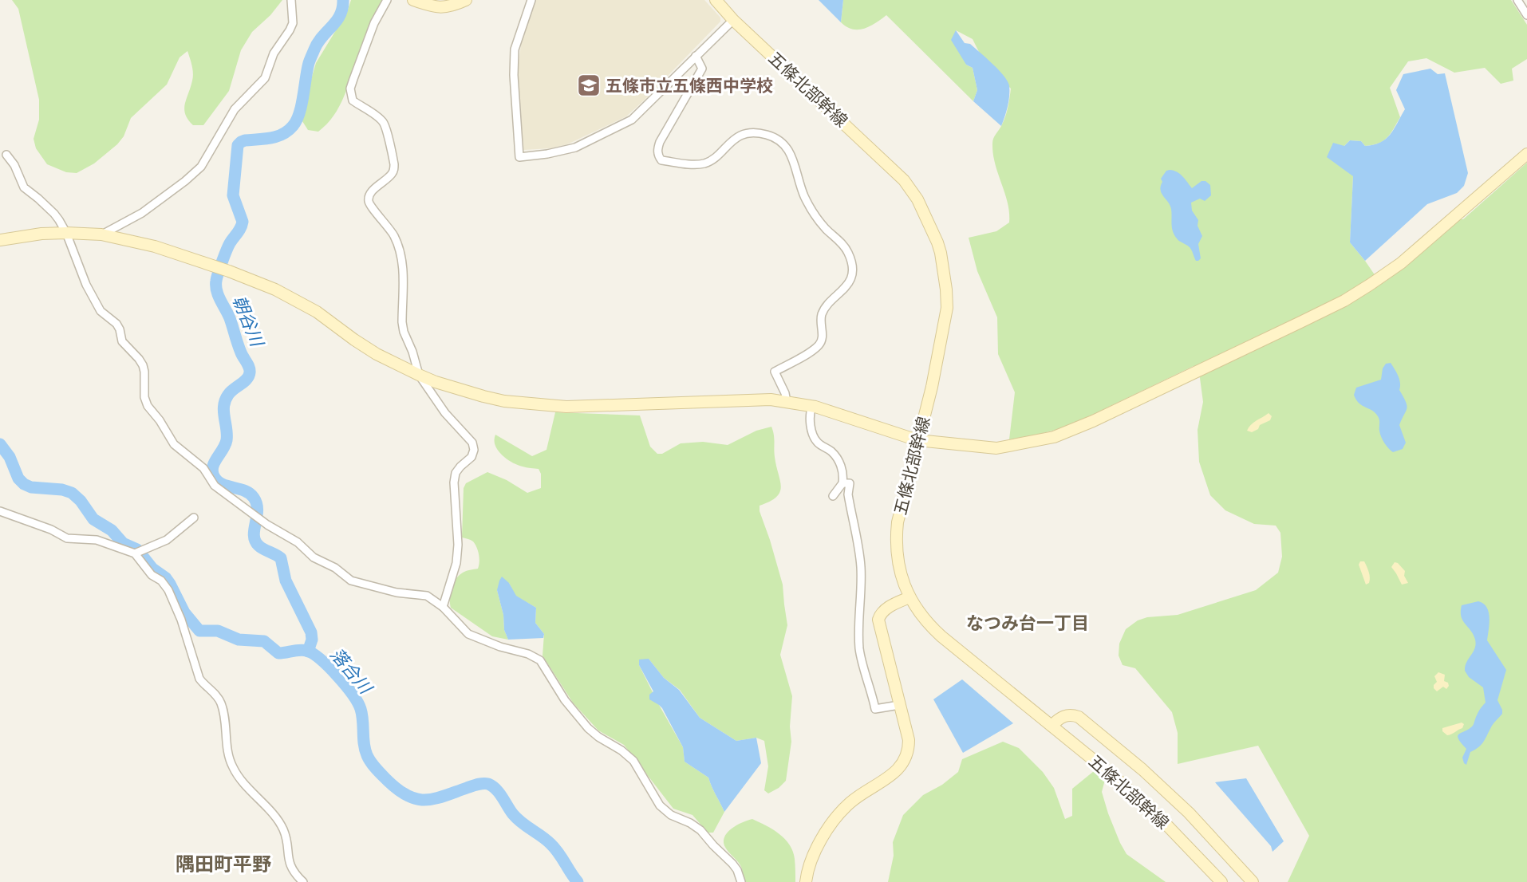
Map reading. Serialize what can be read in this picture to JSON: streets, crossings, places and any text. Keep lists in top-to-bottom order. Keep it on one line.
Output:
{"streets":{"street":["五條北部幹線"]},"districts":["なつみ台一丁目","隅田町平野"],"water":["朝谷川","落合川"],"places":{"school or university":["五條市立五條西中学校"]}}
